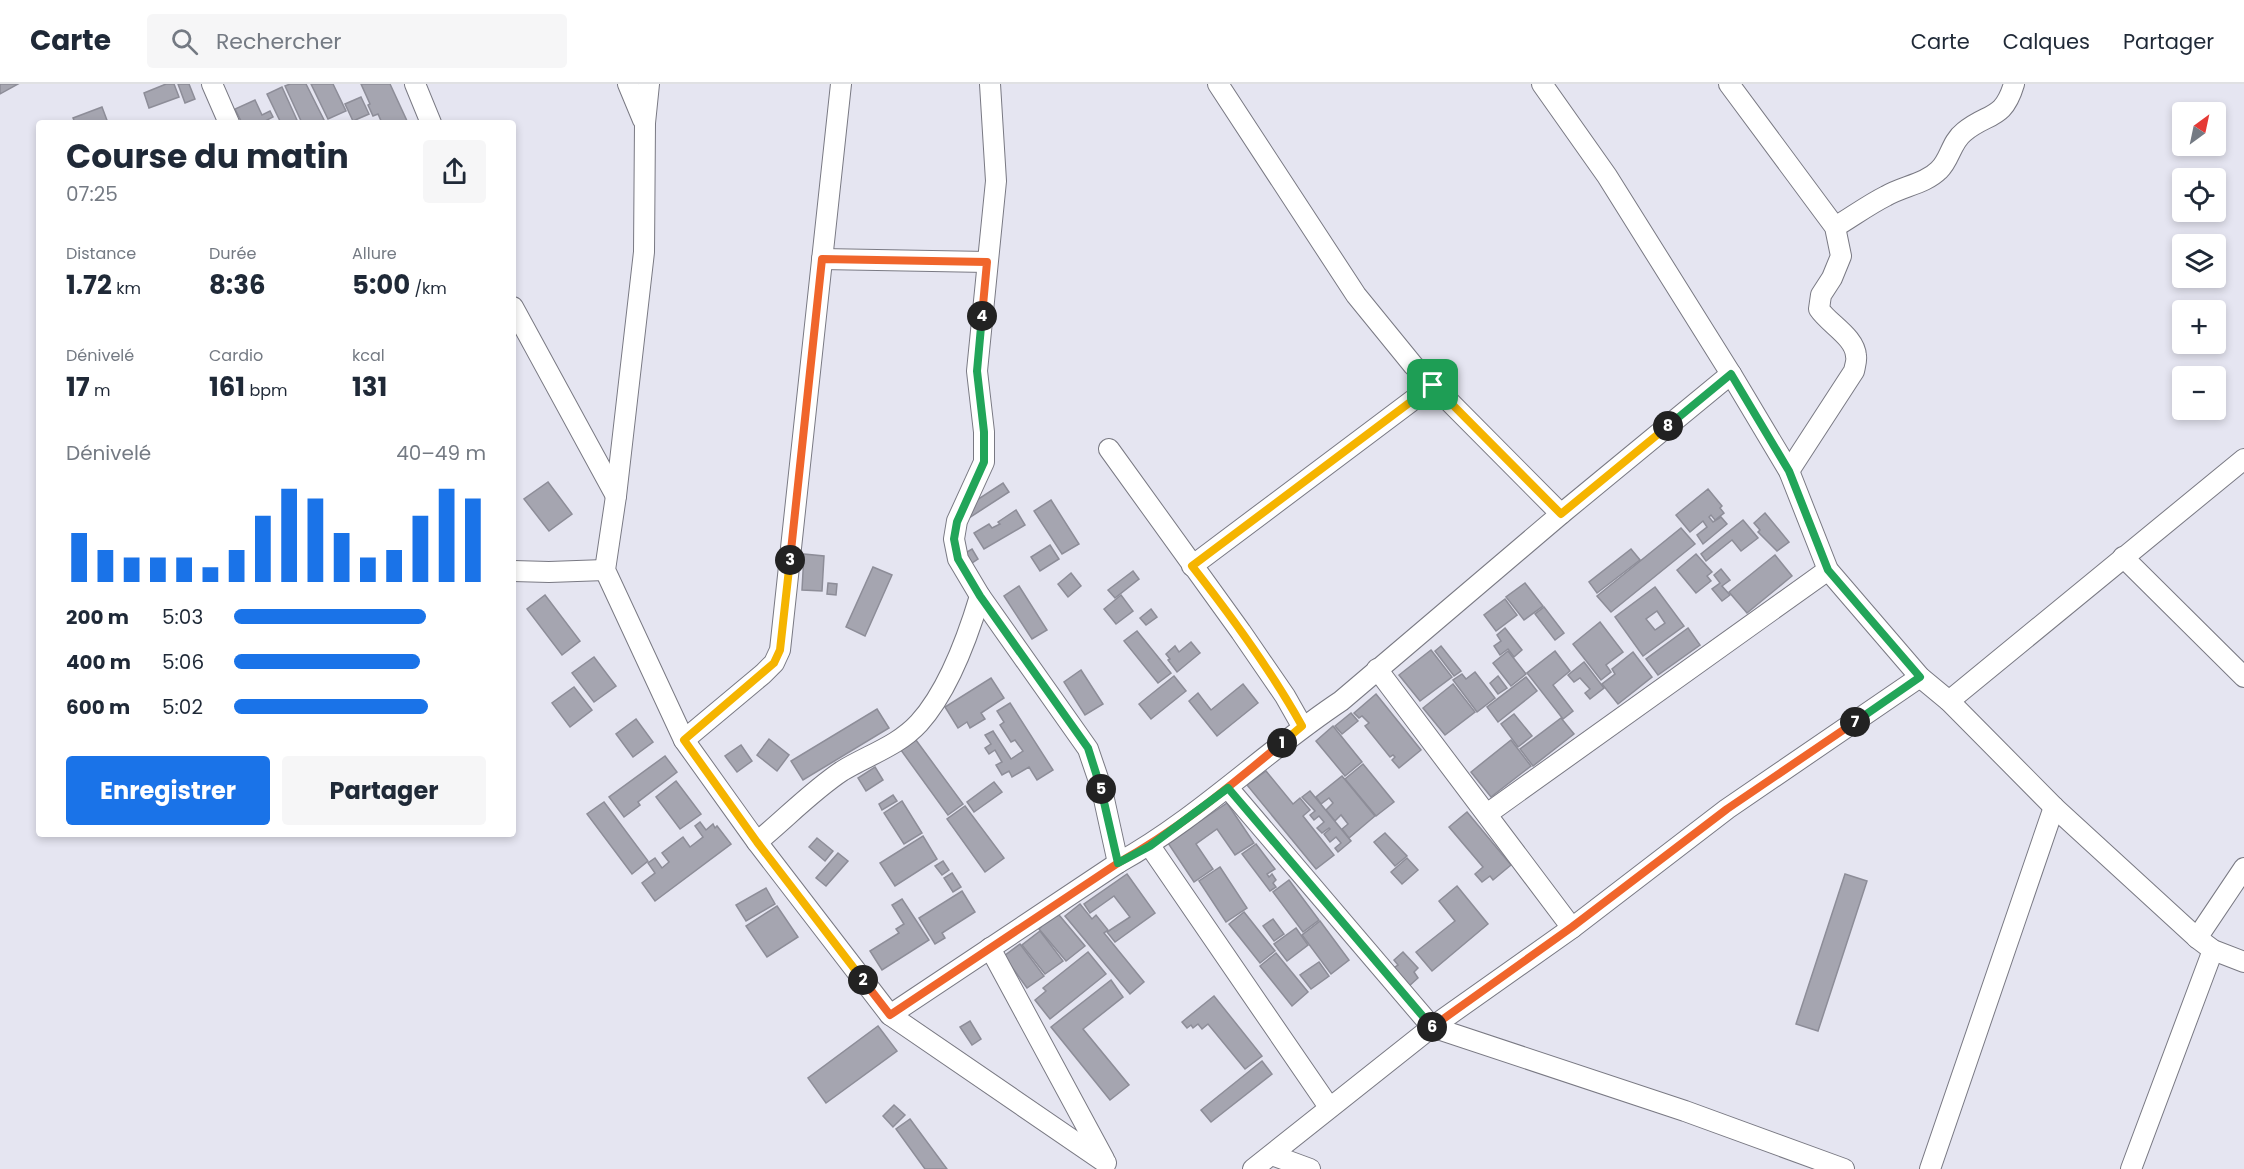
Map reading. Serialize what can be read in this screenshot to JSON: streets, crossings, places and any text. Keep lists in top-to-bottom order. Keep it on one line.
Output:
{"north":"top right","page":{"header":"Carte","search":"Rechercher","nav":["Carte","Calques","Partager"],"map_buttons":["+","−"],"heading":["Course du matin","07:25"],"stats":[["Distance","1.72 km"],["Durée","8:36"],["Allure","5:00 /km"],["Dénivelé","17 m"],["Cardio","161 bpm"],["kcal","131"]],"pins":["4","8","3","7","1","5","2","6"],"chart":["Dénivelé","40–49 m"],"list":[{"name":"200 m","note":"5:03"},{"name":"400 m","note":"5:06"},{"name":"600 m","note":"5:02"}],"buttons":["Enregistrer","Partager"]}}
